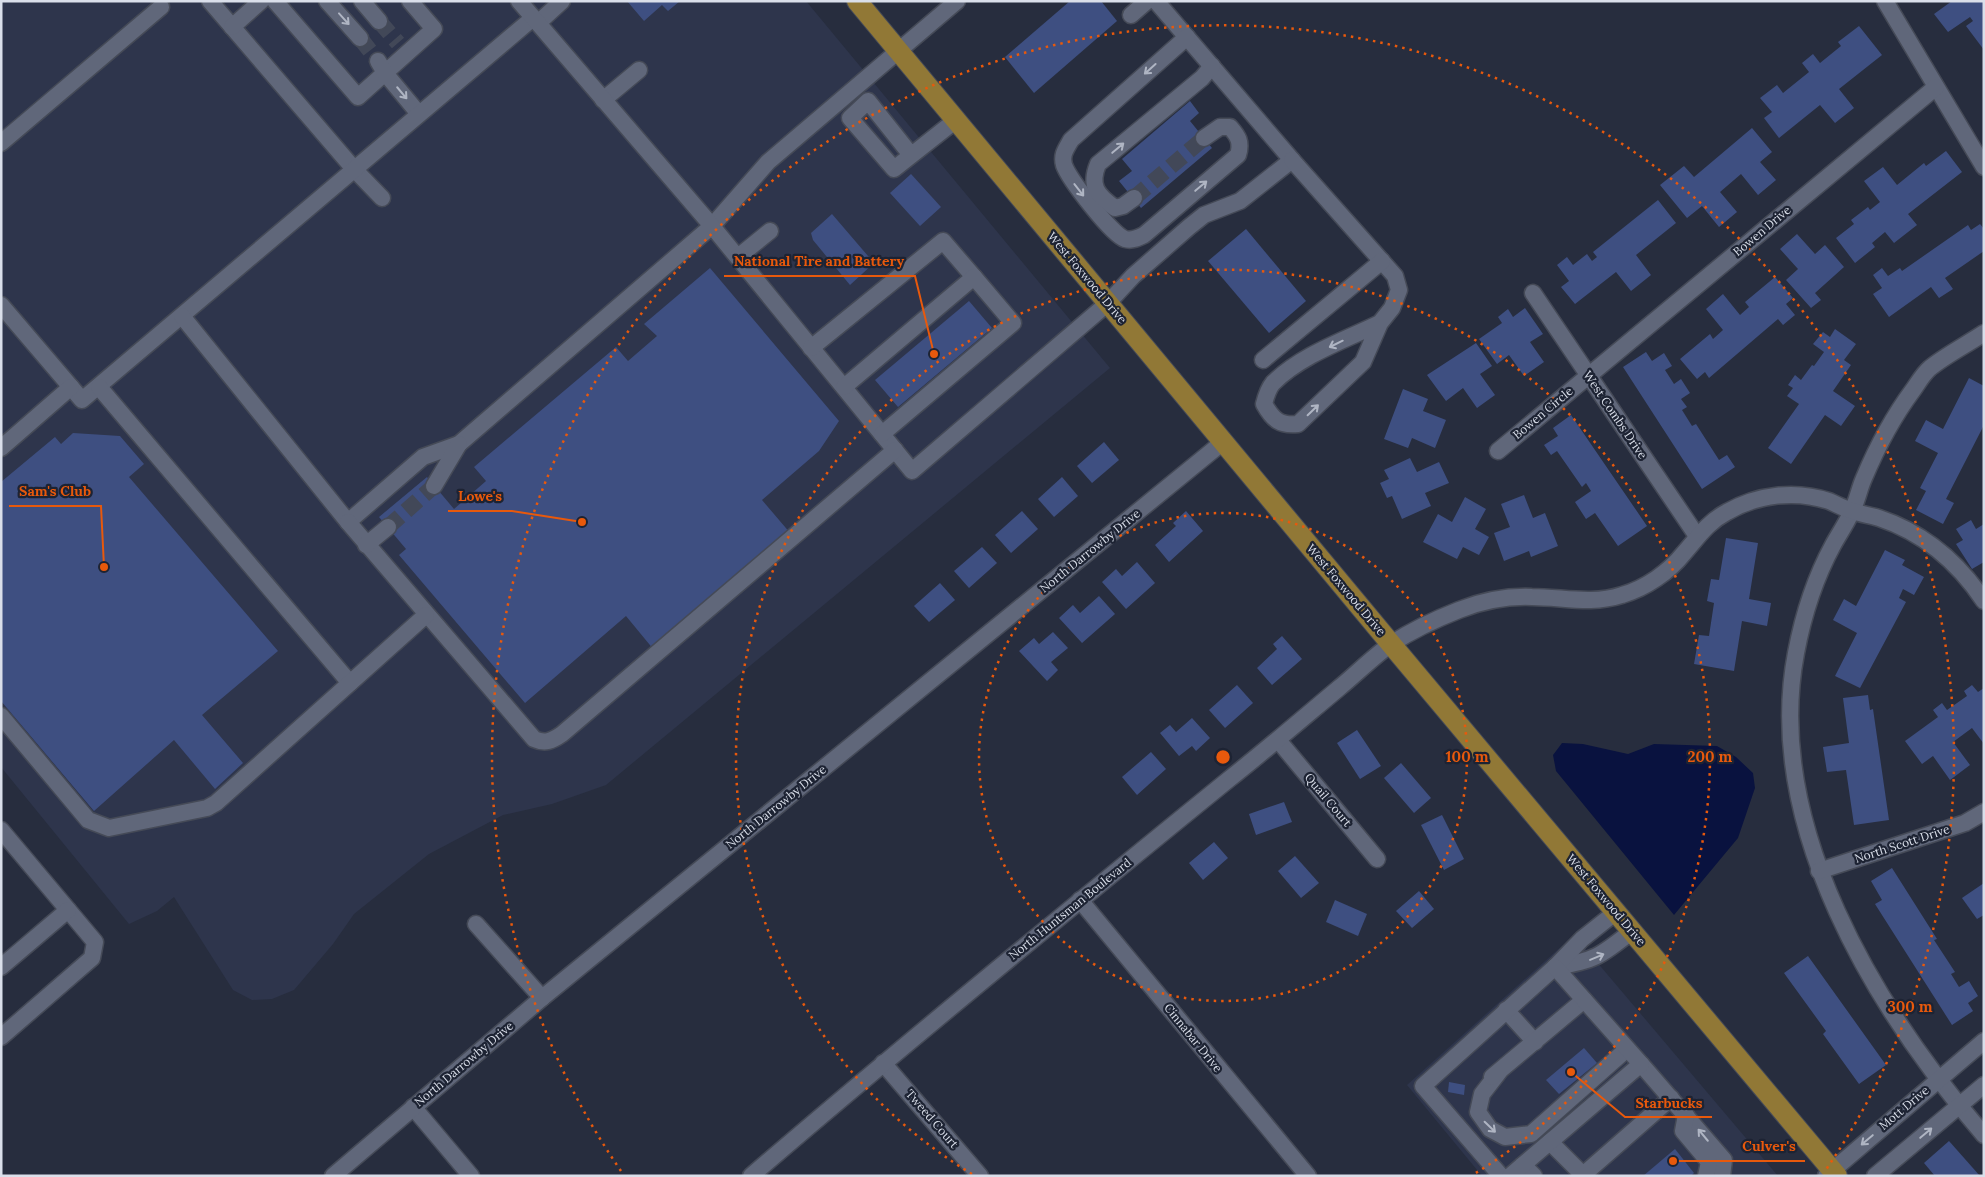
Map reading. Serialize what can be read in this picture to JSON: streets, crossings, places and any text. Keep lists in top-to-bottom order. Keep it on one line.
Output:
{"streets":{"main road":["West Foxwood Drive"],"street":["Bowen Drive","Bowen Circle","West Combs Drive","North Darrowby Drive","Quail Court","North Scott Drive","North Huntsman Boulevard","Cinnabar Drive","Mott Drive","Tweed Court"]},"crossings":[["Bowen Drive","Bowen Circle"],["Bowen Drive","West Combs Drive"],["West Foxwood Drive","North Darrowby Drive"],["West Foxwood Drive","North Huntsman Boulevard"],["West Foxwood Drive","Mott Drive"],["Bowen Circle","West Combs Drive"],["West Combs Drive","North Huntsman Boulevard"],["Quail Court","North Huntsman Boulevard"],["North Huntsman Boulevard","Cinnabar Drive"],["North Huntsman Boulevard","Tweed Court"]],"places":["National Tire and Battery","Lowe's","Sam's Club","Starbucks","Culver's"],"rings":["100 m","200 m","300 m"]}
